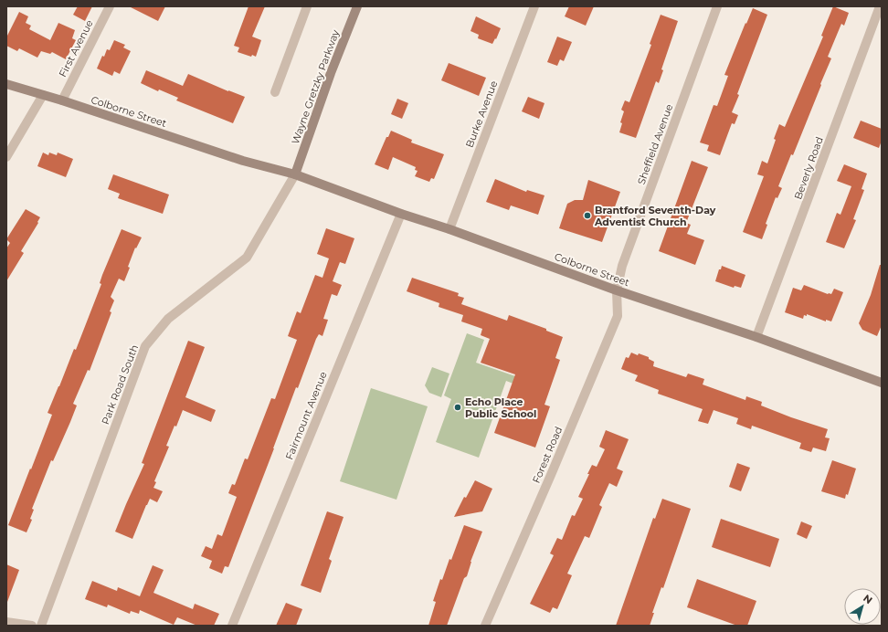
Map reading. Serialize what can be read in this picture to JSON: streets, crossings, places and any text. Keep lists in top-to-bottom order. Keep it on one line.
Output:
{"streets":{"main road":["Wayne Gretzky Parkway","Colborne Street"],"street":["First Avenue","Burke Avenue","Sheffield Avenue","Beverly Road","Park Road South","Fairmount Avenue","Forest Road"]},"crossings":[["First Avenue","Colborne Street"],["Wayne Gretzky Parkway","Colborne Street"],["Wayne Gretzky Parkway","Park Road South"],["Colborne Street","Burke Avenue"],["Colborne Street","Sheffield Avenue"],["Colborne Street","Beverly Road"],["Colborne Street","Park Road South"],["Colborne Street","Fairmount Avenue"],["Colborne Street","Forest Road"],["Sheffield Avenue","Forest Road"]],"places":["Brantford Seventh-Day Adventist Church","Echo Place Public School"],"north":"top right"}
